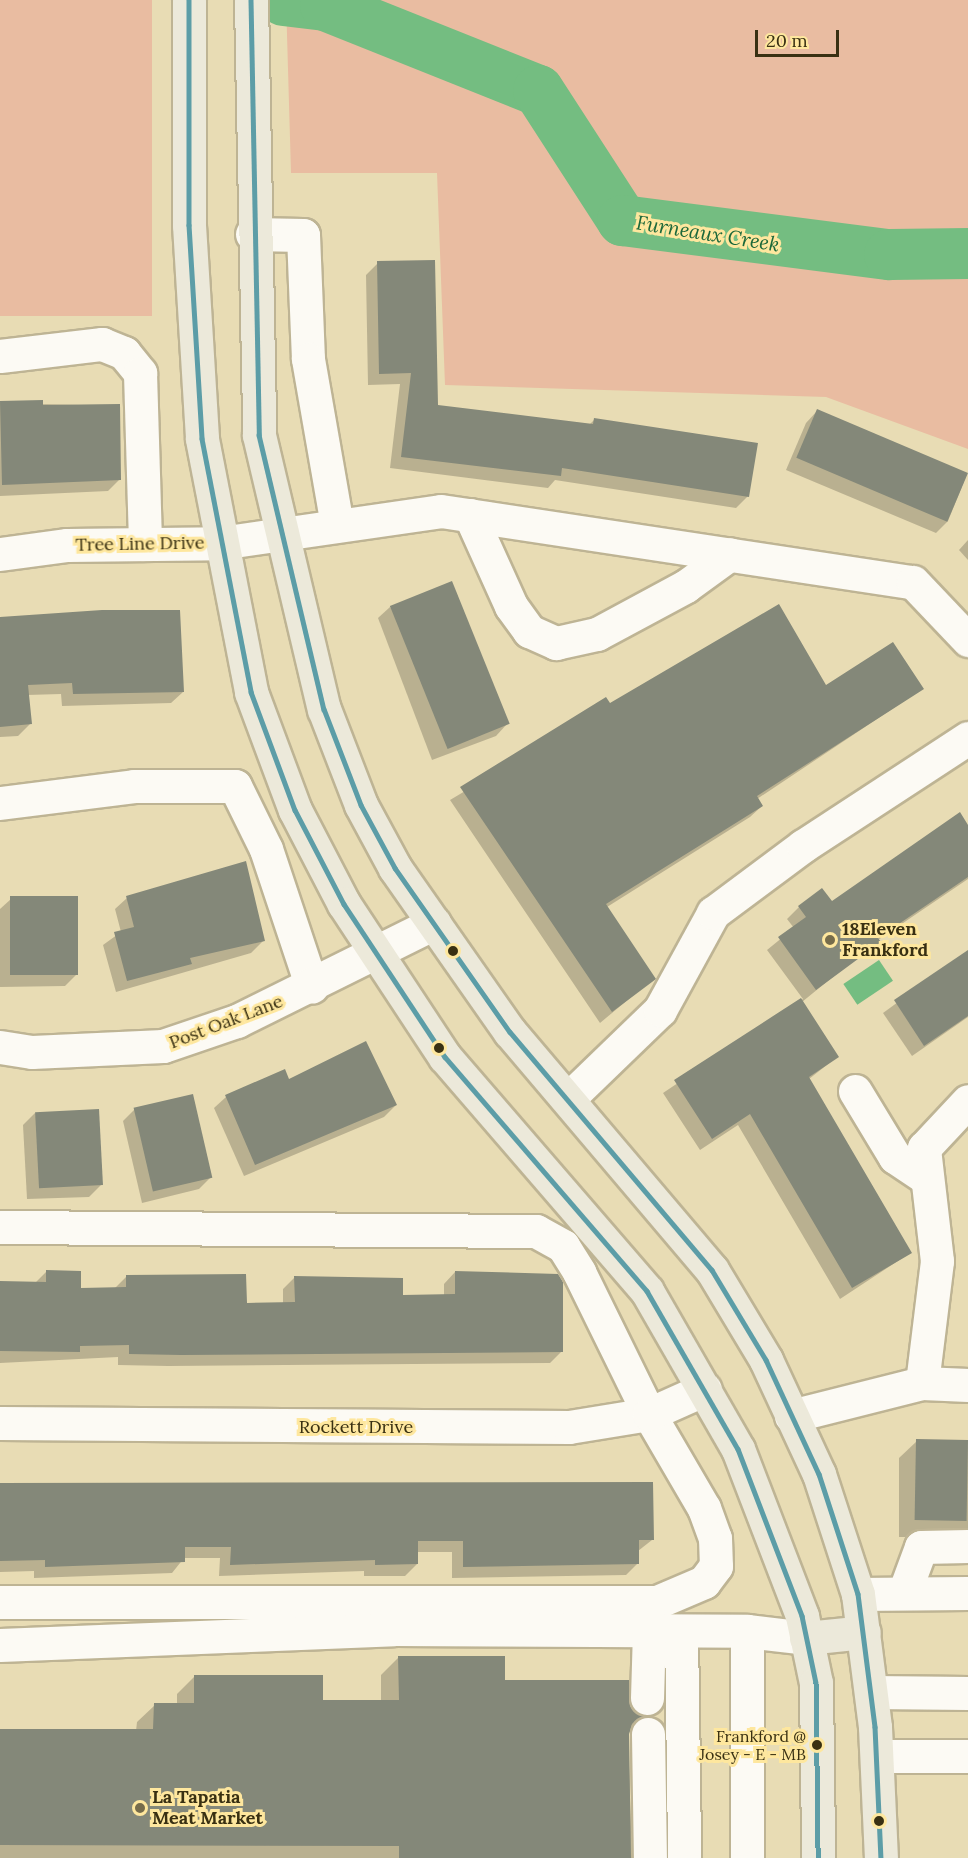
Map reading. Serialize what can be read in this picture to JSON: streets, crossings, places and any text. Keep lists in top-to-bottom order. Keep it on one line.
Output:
{"streets":{"street":["Tree Line Drive","Post Oak Lane","Rockett Drive"]},"water":["Furneaux Creek"],"places":["18Eleven Frankford","Frankford @ Josey - E - MB","La Tapatia Meat Market"],"scale_bar":"20 m"}
